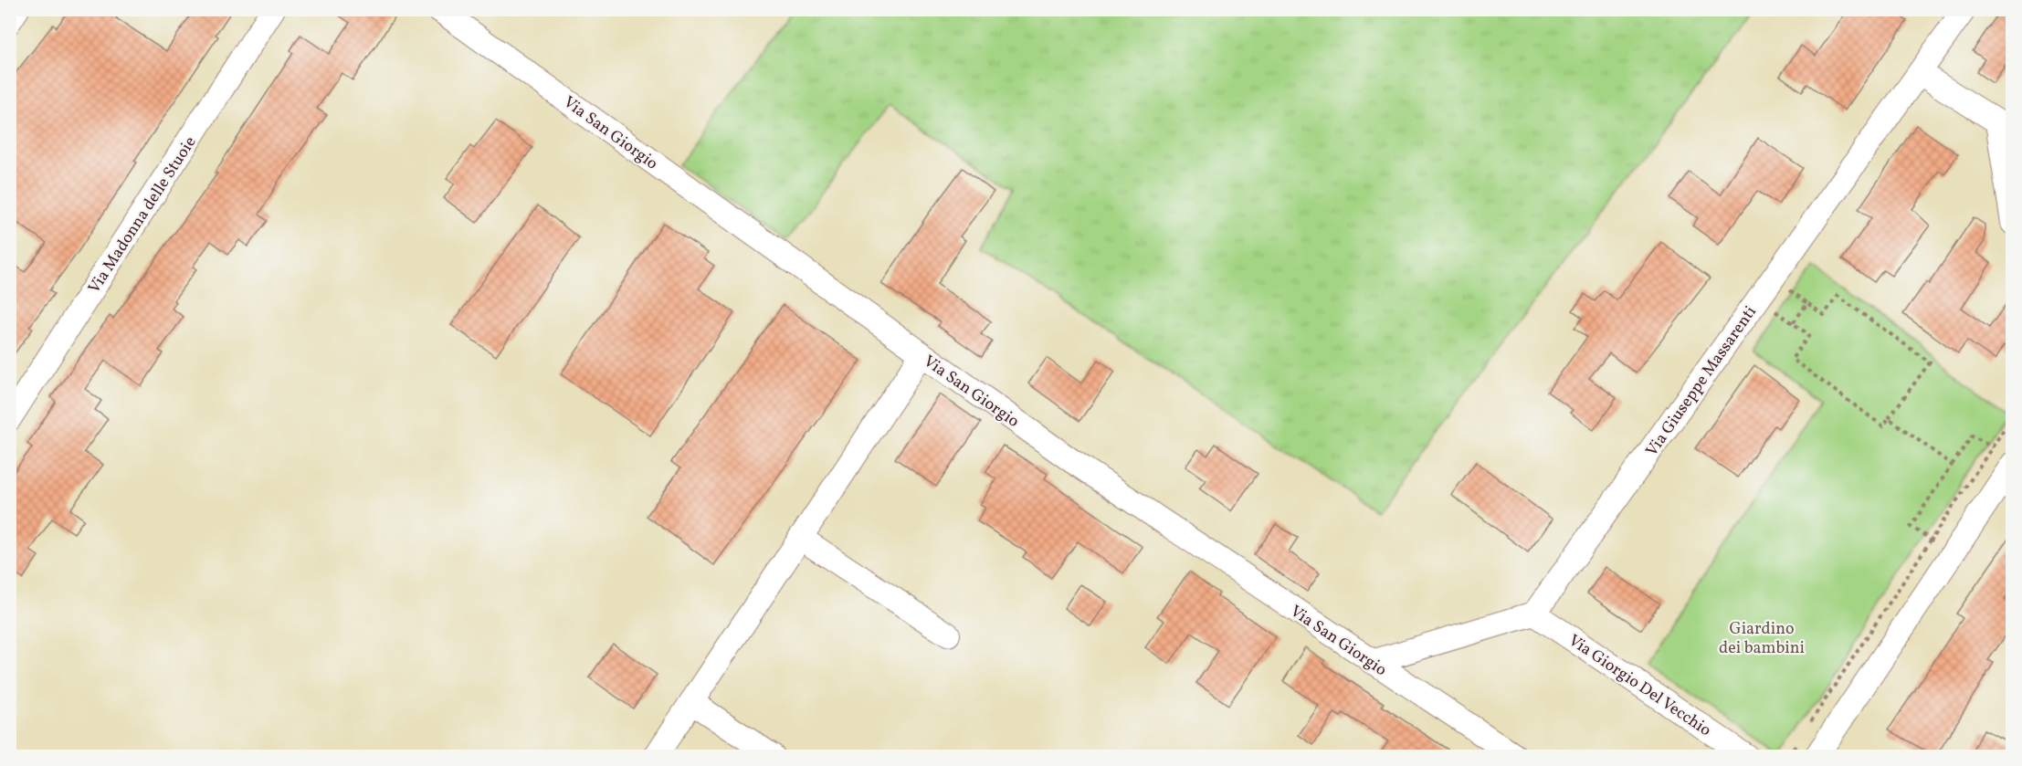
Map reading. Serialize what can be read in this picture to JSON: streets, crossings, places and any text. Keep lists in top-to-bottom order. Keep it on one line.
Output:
{"streets":{"street":["Via San Giorgio","Via Madonna delle Stuoie","Via Giuseppe Massarenti","Via Giorgio Del Vecchio"]},"crossings":[["Via Giuseppe Massarenti","Via Giorgio Del Vecchio"]],"parks":["Giardino dei bambini"]}
